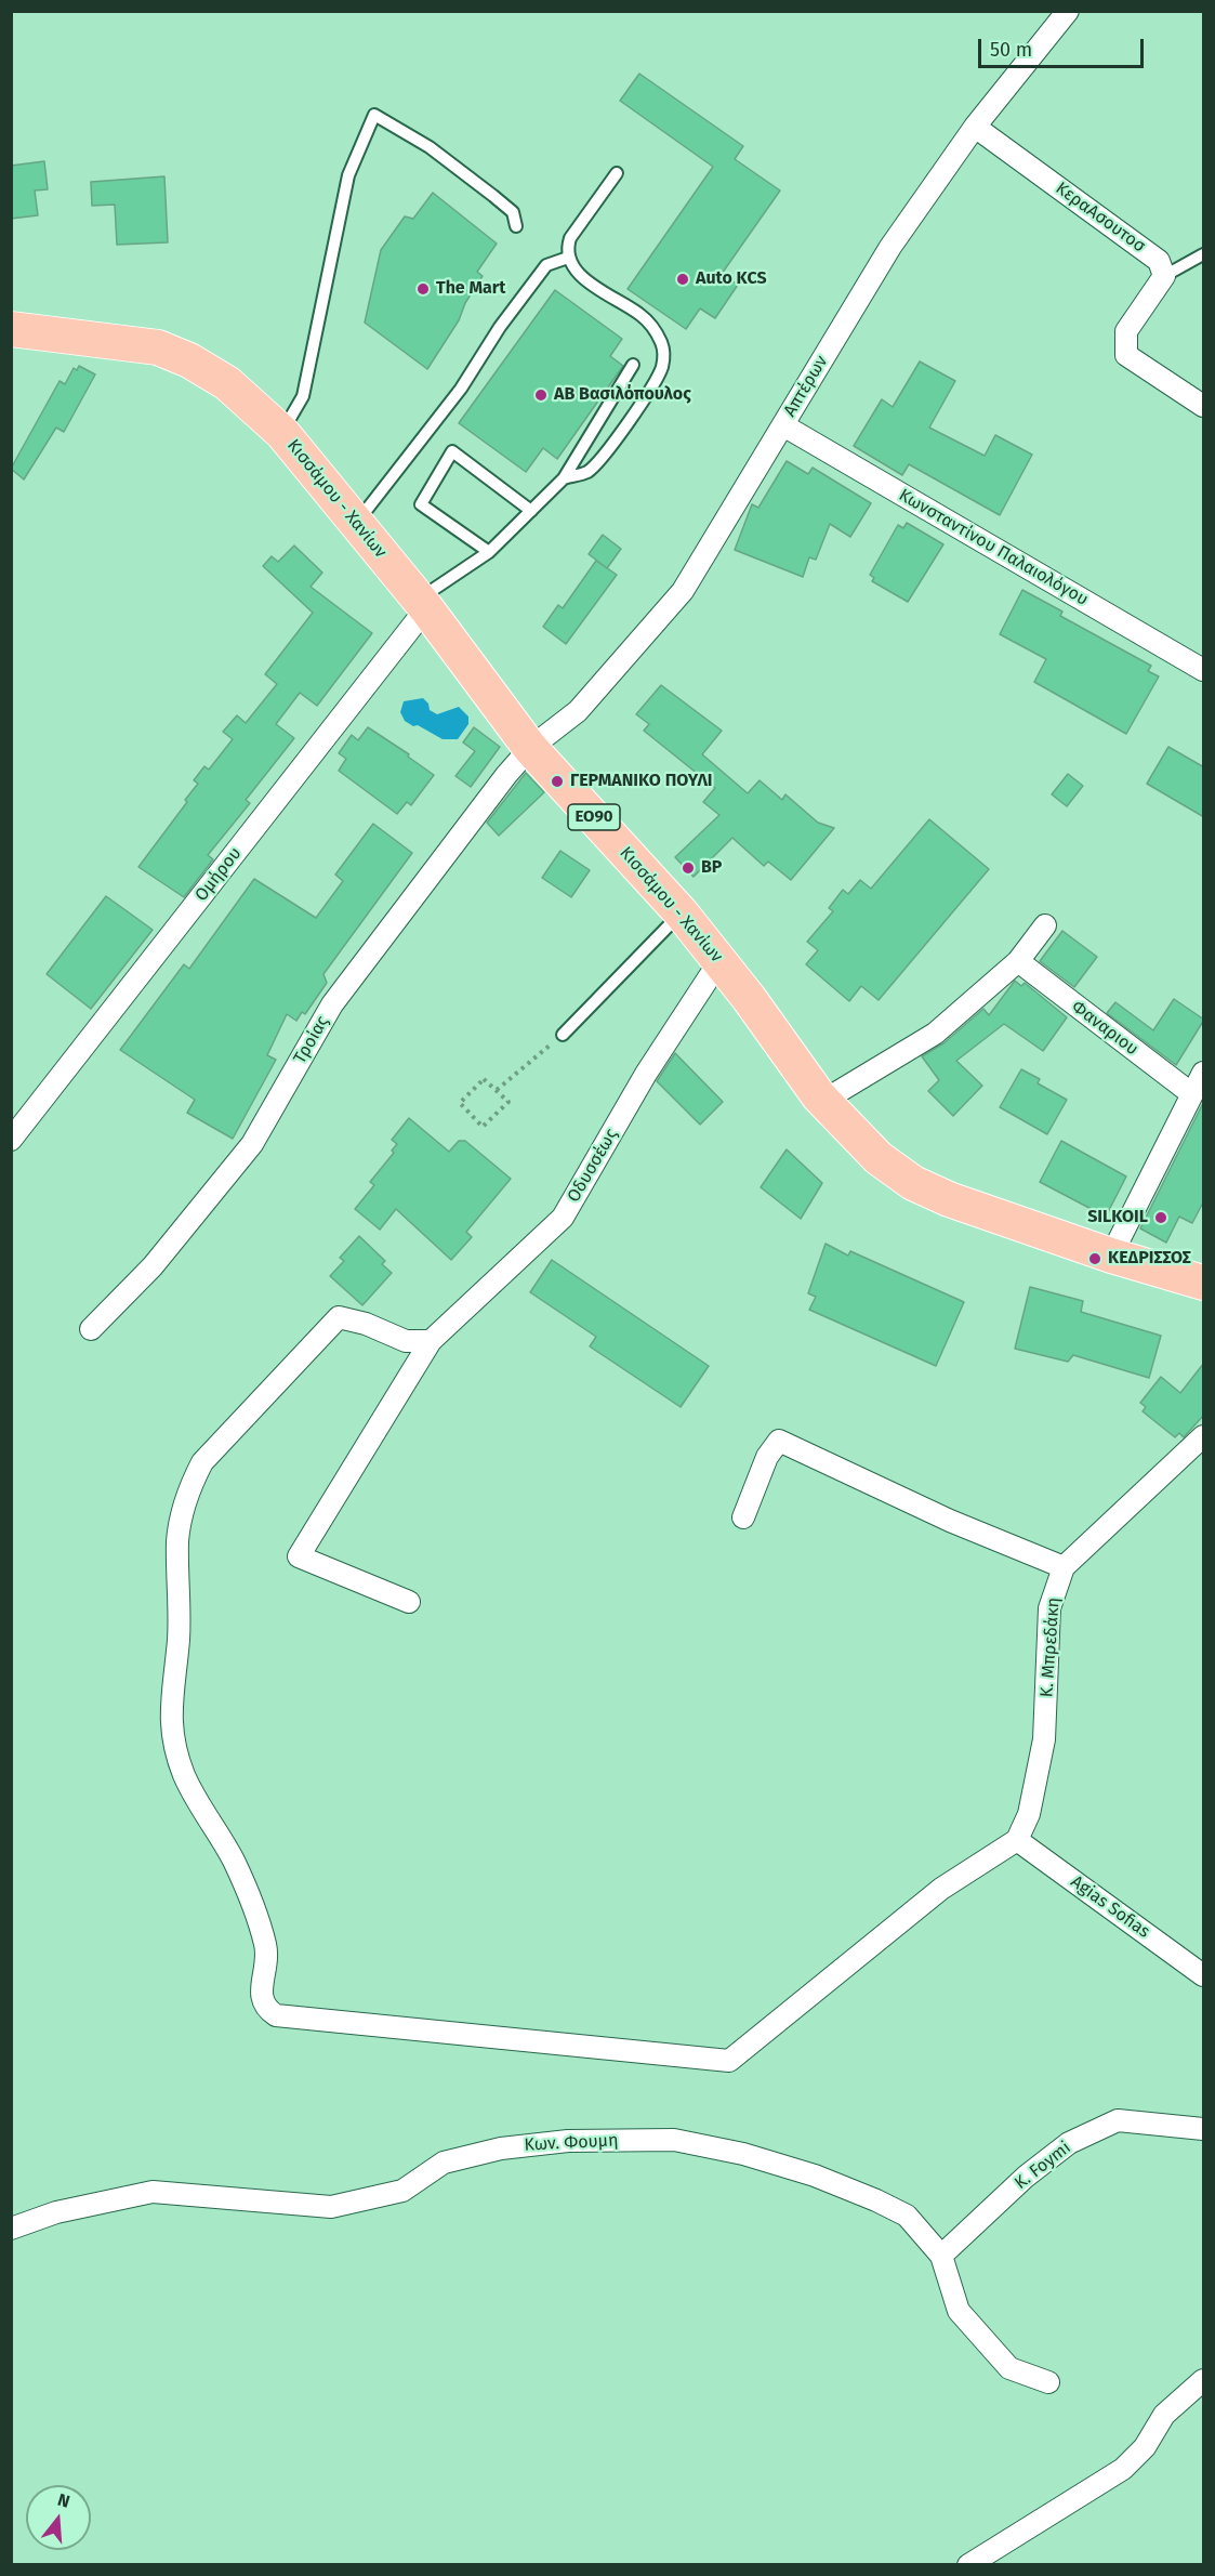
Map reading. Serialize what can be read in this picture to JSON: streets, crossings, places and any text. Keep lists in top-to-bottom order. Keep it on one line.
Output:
{"streets":{"main road":["Κισσάμου - Χανίων","ΕΟ90"],"street":["ΚεραΑσουτοσ","Απτέρων","Κωνσταντίνου Παλαιολόγου","Ομήρου","Φαναριου","Τροίας","Οδυσσέως","Κ. Μπρεδάκη","Agias Sofias","Κων. Φουμη","K. Foymi"]},"crossings":[["ΚεραΑσουτοσ","Απτέρων"],["Απτέρων","Κισσάμου - Χανίων"],["Απτέρων","Κωνσταντίνου Παλαιολόγου"],["Απτέρων","Τροίας"],["Κισσάμου - Χανίων","Ομήρου"],["Κισσάμου - Χανίων","Τροίας"],["Κισσάμου - Χανίων","Οδυσσέως"],["Κ. Μπρεδάκη","Agias Sofias"],["Κων. Φουμη","K. Foymi"]],"places":["Auto KCS","The Mart","ΑΒ Βασιλόπουλος","ΓΕΡΜΑΝΙΚΟ ΠΟΥΛΙ","BP","SILKOIL","ΚΕΔΡΙΣΣΟΣ"],"scale_bar":"50 m","north":"top"}
